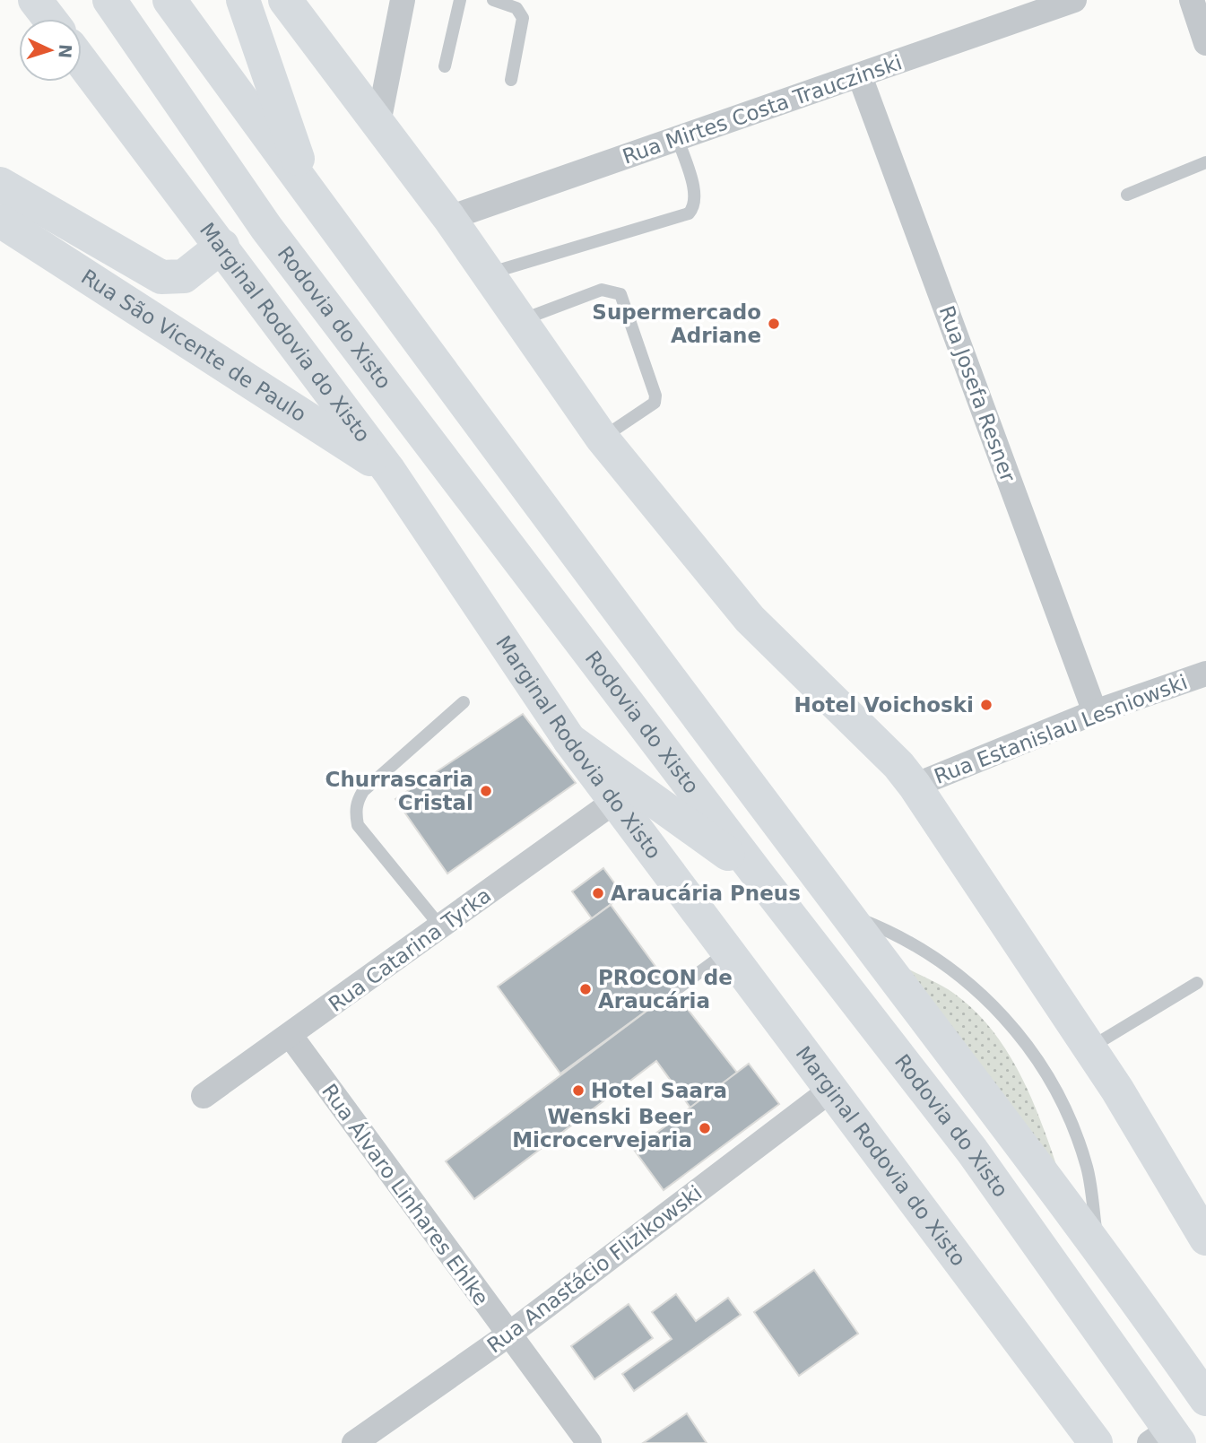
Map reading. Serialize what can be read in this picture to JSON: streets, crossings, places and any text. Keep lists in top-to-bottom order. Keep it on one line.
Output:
{"streets":{"main road":["Rodovia do Xisto","Marginal Rodovia do Xisto","Rua São Vicente de Paulo"],"street":["Rua Mirtes Costa Trauczinski","Rua Josefa Resner","Rua Estanislau Lesniowski","Rua Catarina Tyrka","Rua Álvaro Linhares Ehlke","Rua Anastácio Flizikowski"]},"crossings":[["Rua Mirtes Costa Trauczinski","Rua Josefa Resner"],["Marginal Rodovia do Xisto","Rua São Vicente de Paulo"],["Marginal Rodovia do Xisto","Rua Catarina Tyrka"],["Marginal Rodovia do Xisto","Rua Anastácio Flizikowski"],["Rua Josefa Resner","Rua Estanislau Lesniowski"],["Rua Catarina Tyrka","Rua Álvaro Linhares Ehlke"],["Rua Álvaro Linhares Ehlke","Rua Anastácio Flizikowski"]],"places":["Supermercado Adriane","Hotel Voichoski","Churrascaria Cristal","Araucária Pneus","PROCON de Araucária","Hotel Saara","Wenski Beer Microcervejaria"],"north":"right"}
